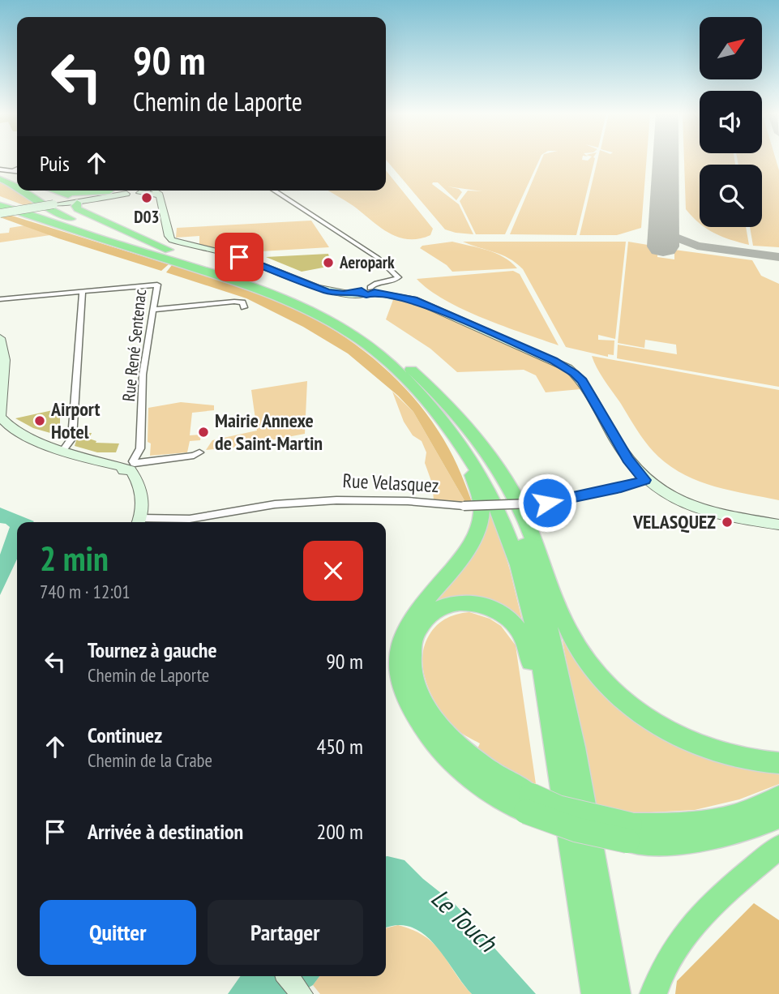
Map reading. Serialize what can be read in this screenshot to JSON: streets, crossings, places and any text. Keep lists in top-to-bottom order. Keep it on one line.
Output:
{"streets":{"street":["Rue René Sentenac","Rue Velasquez"]},"water":["Le Touch"],"places":["D03","Aeropark","Airport Hotel","Mairie Annexe de Saint-Martin","VELASQUEZ"],"north":"top right","page":{"turn":["90 m","Chemin de Laporte"],"then":"Puis","heading":["2 min","740 m · 12:01"],"list":[{"name":"Tournez à gauche","note":"Chemin de Laporte","value":"90 m"},{"name":"Continuez","note":"Chemin de la Crabe","value":"450 m"},{"name":"Arrivée à destination","value":"200 m"}],"buttons":["Quitter","Partager"]}}
